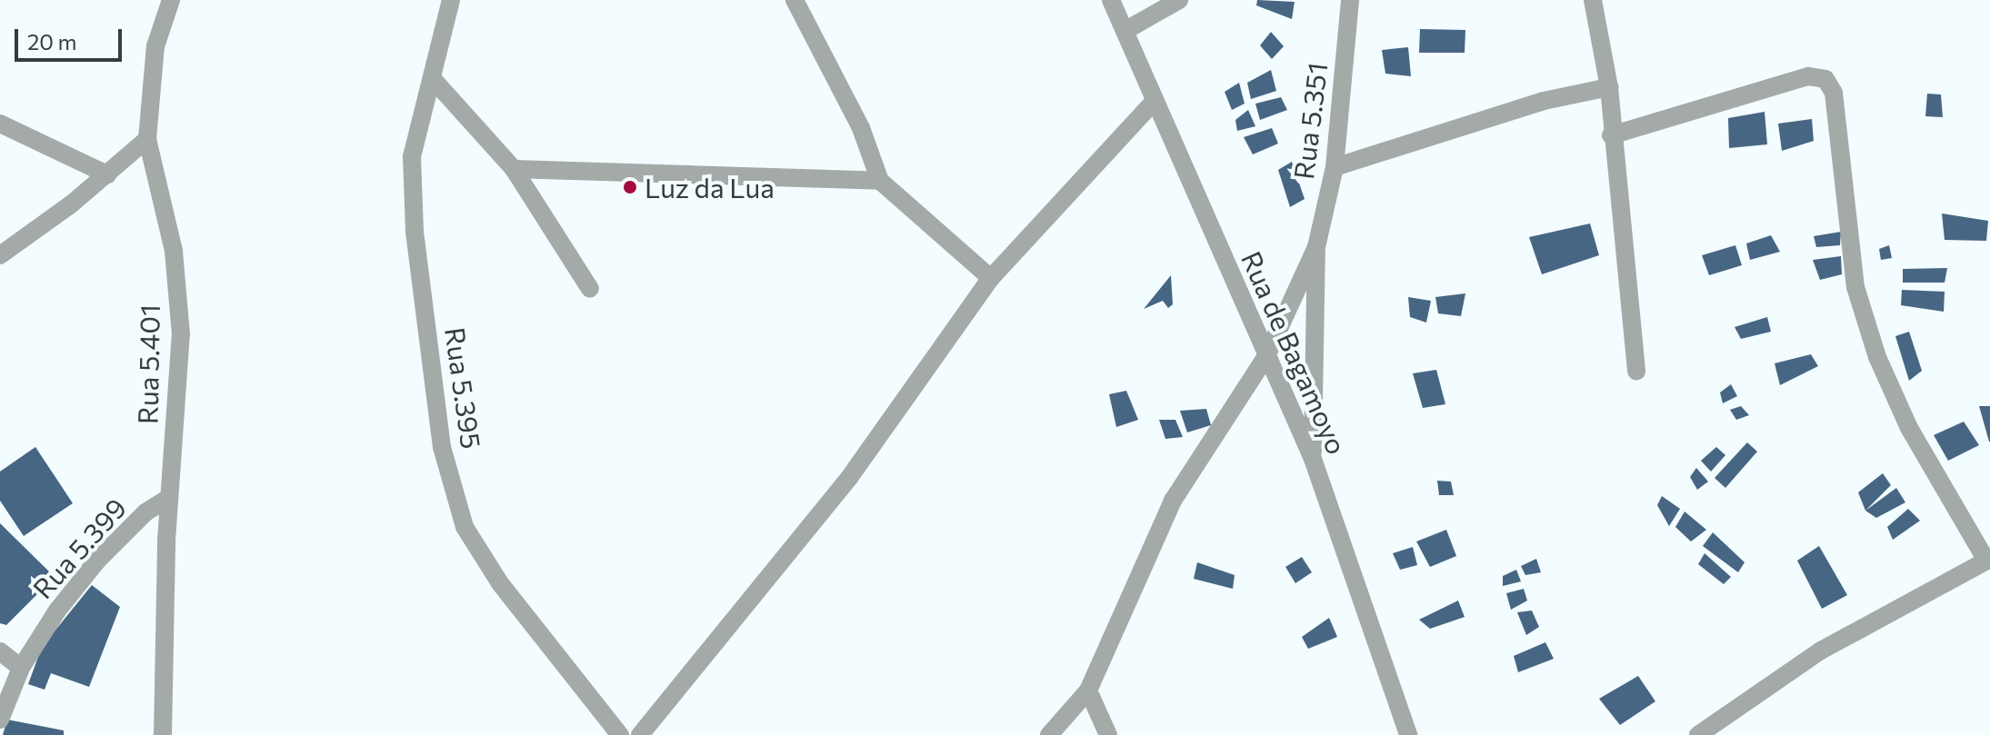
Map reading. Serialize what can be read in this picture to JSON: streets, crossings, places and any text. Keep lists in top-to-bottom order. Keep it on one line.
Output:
{"streets":{"street":["Rua 5.351","Rua de Bagamoyo","Rua 5.401","Rua 5.395","Rua 5.399"]},"crossings":[["Rua 5.401","Rua 5.399"]],"places":["Luz da Lua"],"scale_bar":"20 m"}
